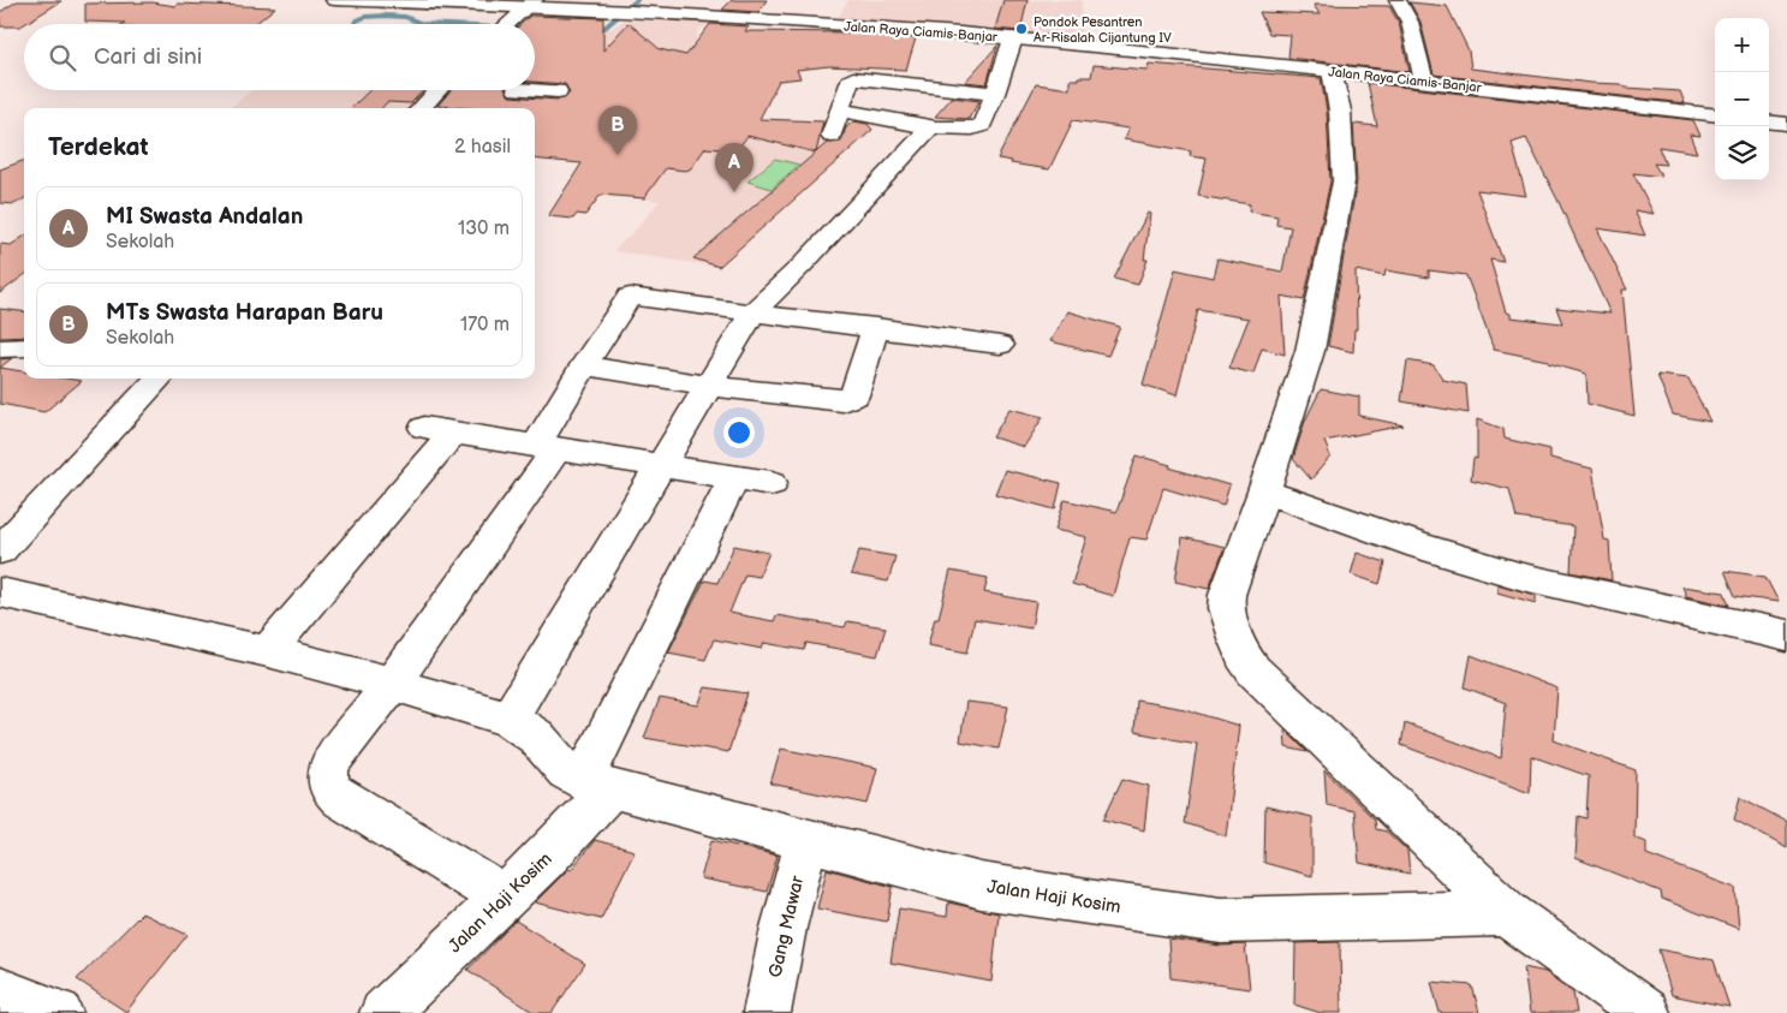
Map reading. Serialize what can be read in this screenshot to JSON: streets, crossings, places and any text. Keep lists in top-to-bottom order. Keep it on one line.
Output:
{"streets":{"main road":["Jalan Raya Ciamis-Banjar","Jalan Haji Kosim","Gang Mawar"]},"crossings":[["Jalan Haji Kosim","Gang Mawar"]],"places":["Pondok Pesantren Ar-Risalah Cijantung IV"],"page":{"map_buttons":["+","−"],"search":"Cari di sini","pins":["B","A"],"heading":["Terdekat","2 hasil"],"list":[{"mark":"A","name":"MI Swasta Andalan","note":"Sekolah","value":"130 m"},{"mark":"B","name":"MTs Swasta Harapan Baru","note":"Sekolah","value":"170 m"}]}}
